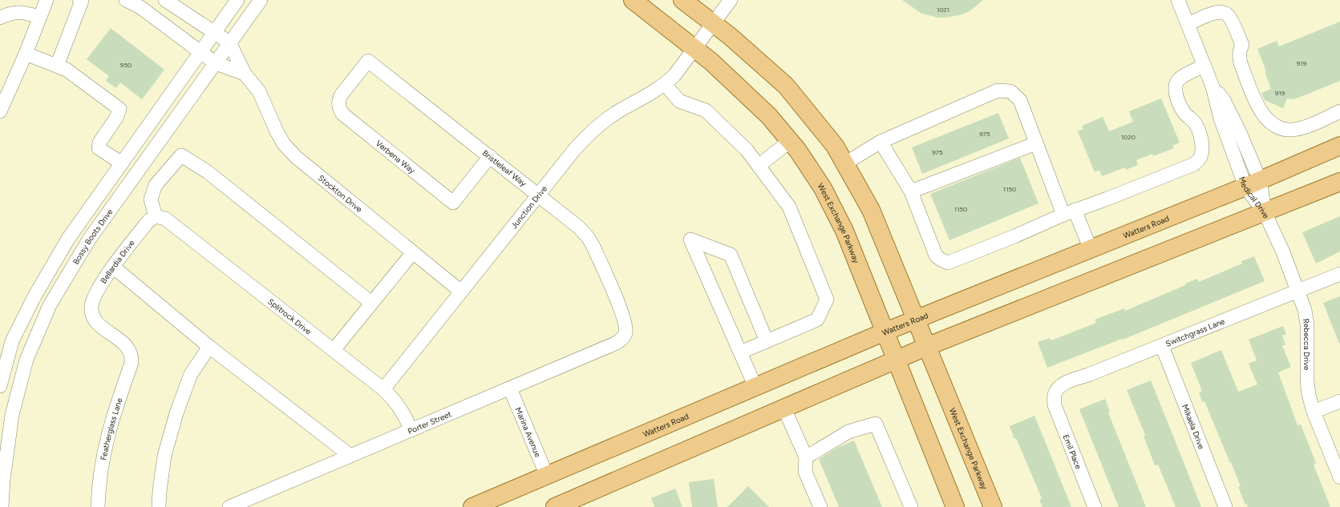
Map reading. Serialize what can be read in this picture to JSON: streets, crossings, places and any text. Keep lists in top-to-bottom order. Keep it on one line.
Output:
{"streets":{"main road":["West Exchange Parkway","Watters Road"],"street":["Verbena Way","Bristleleaf Way","Medical Drive","Stockton Drive","Junction Drive","Bossy Boots Drive","Bellardia Drive","Splitrock Drive","Switchgrass Lane","Rebecca Drive","Porter Street","Mikaela Drive","Featherglass Lane","Marina Avenue","Emil Place"]},"crossings":[["Verbena Way","Bristleleaf Way"],["Bristleleaf Way","Junction Drive"],["Bristleleaf Way","Porter Street"],["Medical Drive","Watters Road"],["Medical Drive","Rebecca Drive"],["Stockton Drive","Junction Drive"],["Stockton Drive","Bossy Boots Drive"],["Junction Drive","West Exchange Parkway"],["Junction Drive","Splitrock Drive"],["West Exchange Parkway","Watters Road"],["Watters Road","Marina Avenue"],["Bellardia Drive","Splitrock Drive"],["Bellardia Drive","Featherglass Lane"],["Splitrock Drive","Porter Street"],["Switchgrass Lane","Rebecca Drive"],["Switchgrass Lane","Mikaela Drive"],["Switchgrass Lane","Emil Place"],["Porter Street","Marina Avenue"]],"house_numbers":["1021","919","950","919","975","1020","975","1150","1150"]}
